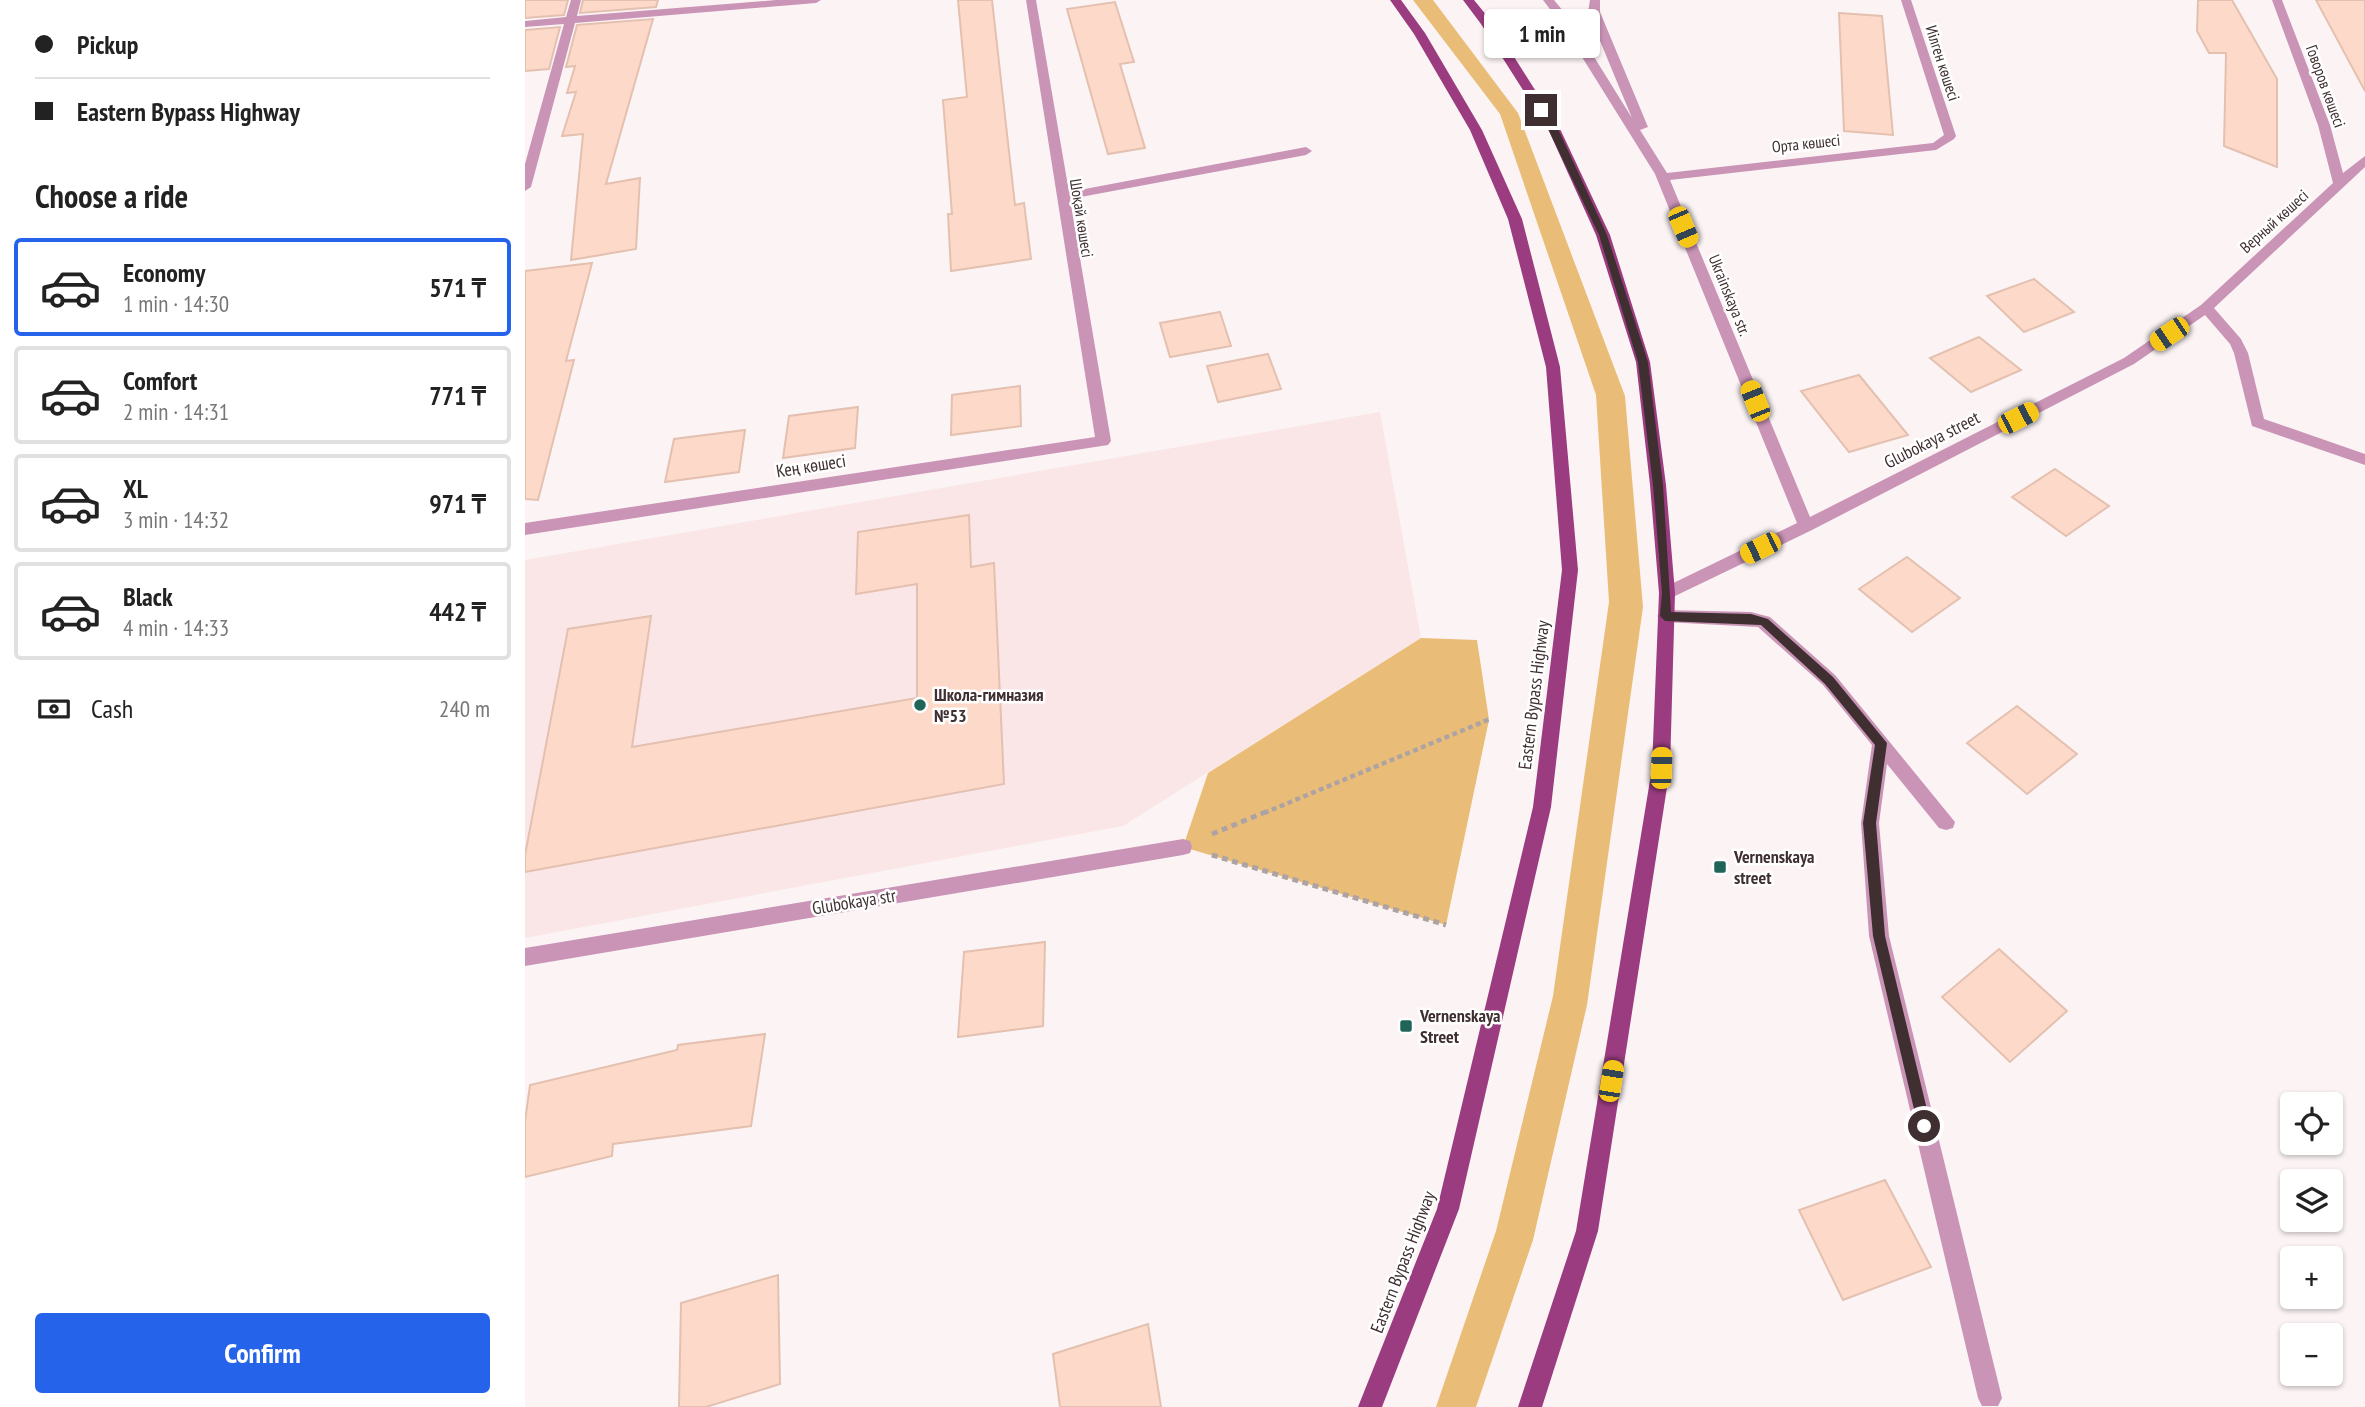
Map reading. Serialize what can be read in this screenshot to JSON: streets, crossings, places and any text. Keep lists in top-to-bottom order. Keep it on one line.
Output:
{"streets":{"main road":["Eastern Bypass Highway"],"street":["Иілген көшесі","Говоров көшесі","Орта көшесі","Шоқай көшесі","Верный көшесі","Ukrainskaya str.","Glubokaya street","Кең көшесі","Glubokaya str"]},"crossings":[["Иілген көшесі","Орта көшесі"],["Говоров көшесі","Верный көшесі"],["Орта көшесі","Ukrainskaya str."],["Шоқай көшесі","Кең көшесі"],["Верный көшесі","Glubokaya street"],["Ukrainskaya str.","Glubokaya street"]],"places":{"other":["Школа-гимназия №53"],"transit":["Vernenskaya street","Vernenskaya Street"]},"page":{"banner":["Pickup","Eastern Bypass Highway"],"bubble":"1 min","heading":"Choose a ride","list":[{"name":"Economy","note":"1 min · 14:30","value":"571 ₸"},{"name":"Comfort","note":"2 min · 14:31","value":"771 ₸"},{"name":"XL","note":"3 min · 14:32","value":"971 ₸"},{"name":"Black","note":"4 min · 14:33","value":"442 ₸"}],"pay":["Cash","240 m"],"map_buttons":["+","−"],"buttons":"Confirm"}}
